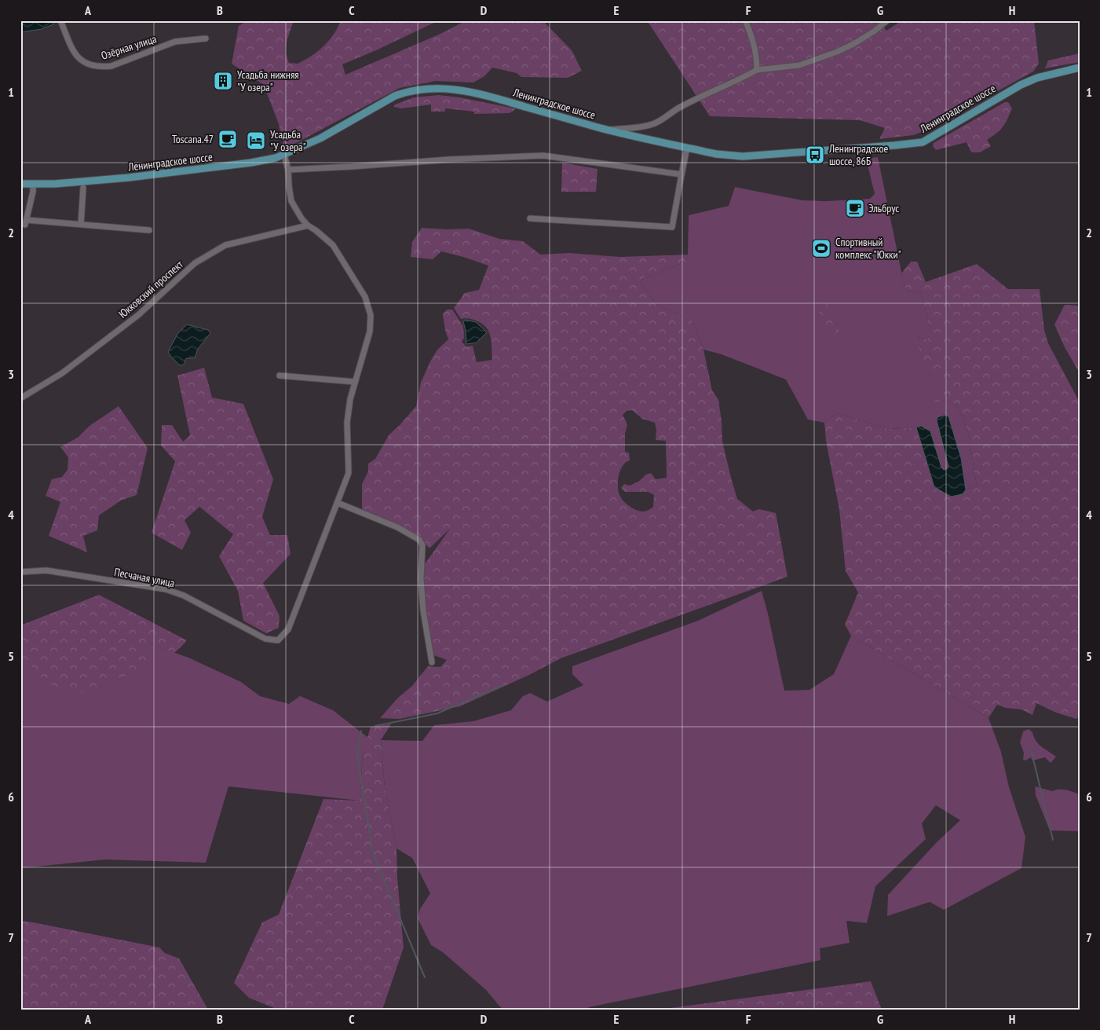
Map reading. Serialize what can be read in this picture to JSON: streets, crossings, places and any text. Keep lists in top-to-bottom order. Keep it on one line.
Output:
{"streets":{"main road":["Ленинградское шоссе"],"street":["Озёрная улица","Юкковский проспект","Песчаная улица"]},"places":{"building":["Усадьба нижняя \"У озера\""],"cafe":["Toscana.47","Эльбрус"],"hotel":["Усадьба \"У озера\""],"bus stop":["Ленинградское шоссе, 86Б"],"sports":["Спортивный комплекс \"Юкки\""]},"grid":{"columns":["A","B","C","D","E","F","G","H"],"rows":["1","2","3","4","5","6","7"]}}
